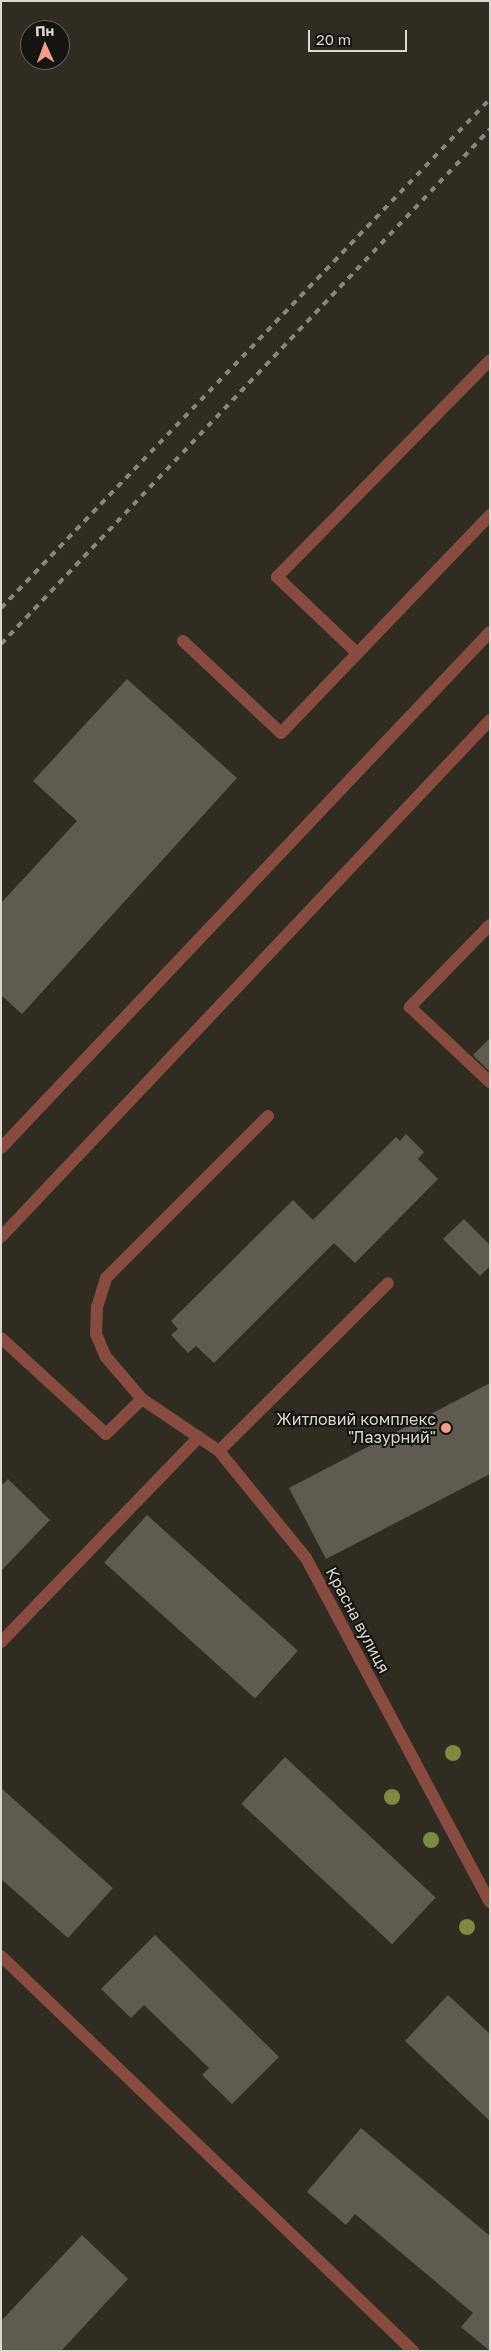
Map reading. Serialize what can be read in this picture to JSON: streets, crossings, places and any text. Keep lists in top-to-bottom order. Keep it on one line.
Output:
{"streets":{"street":["Красна вулиця"]},"places":["Житловий комплекс \"Лазурний\""],"scale_bar":"20 m","north":"top"}
